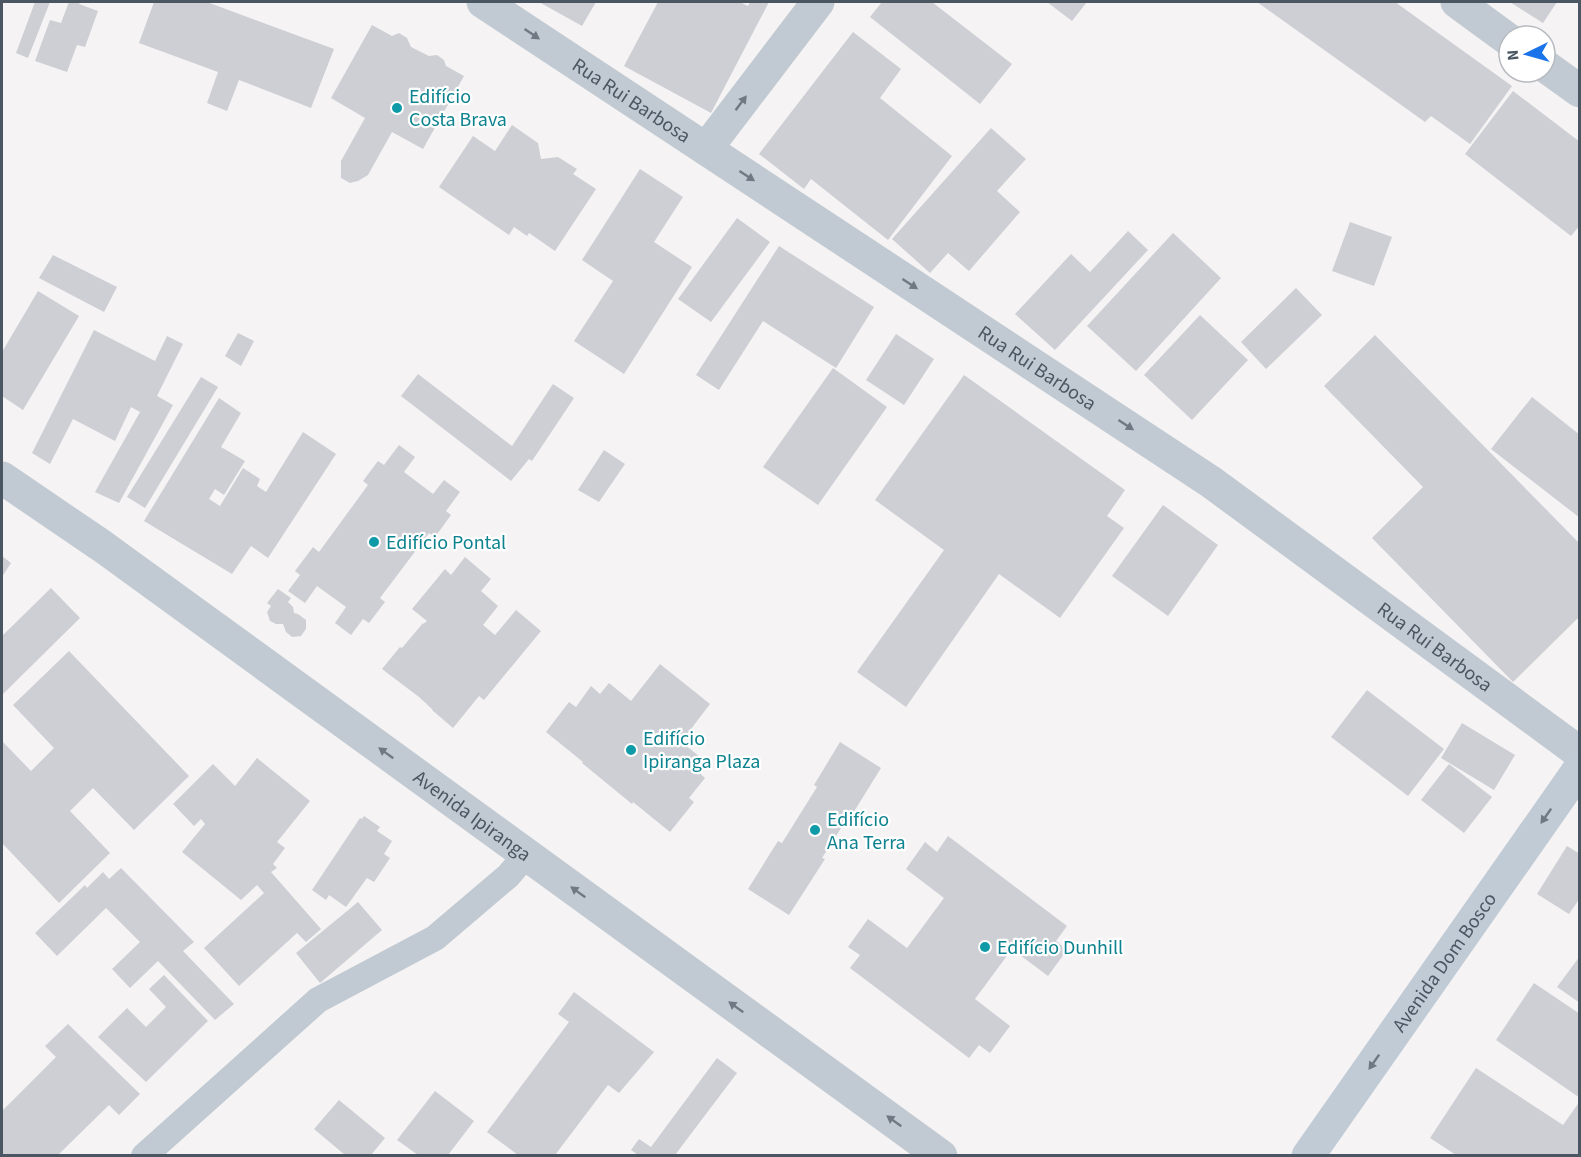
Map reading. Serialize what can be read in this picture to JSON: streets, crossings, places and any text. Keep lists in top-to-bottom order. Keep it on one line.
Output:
{"streets":{"main road":["Avenida Dom Bosco"],"street":["Rua Rui Barbosa","Avenida Ipiranga"]},"one_way":["Rua Rui Barbosa","Avenida Ipiranga","Avenida Dom Bosco"],"places":["Edifício Costa Brava","Edifício Pontal","Edifício Ipiranga Plaza","Edifício Ana Terra","Edifício Dunhill"],"north":"left"}
